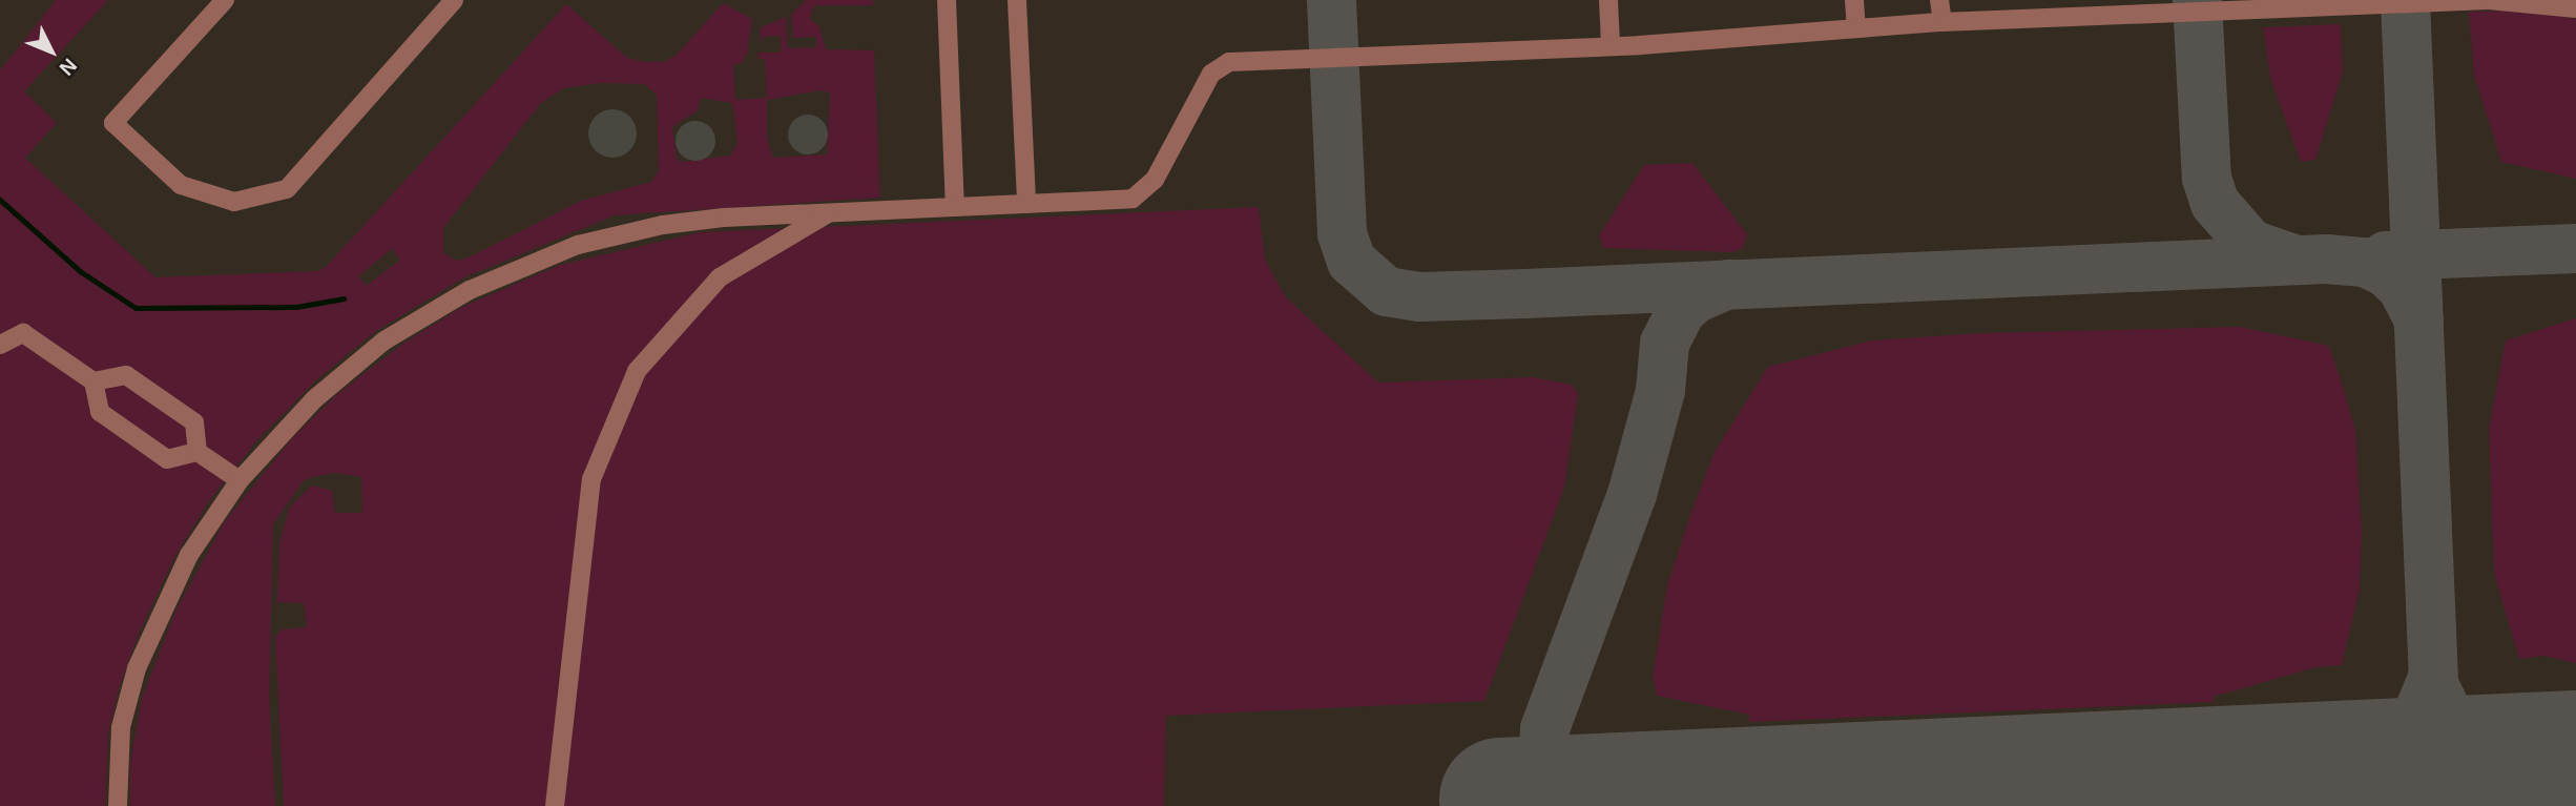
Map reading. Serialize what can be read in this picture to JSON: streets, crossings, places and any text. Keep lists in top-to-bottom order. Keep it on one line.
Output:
{"north":"bottom right"}
